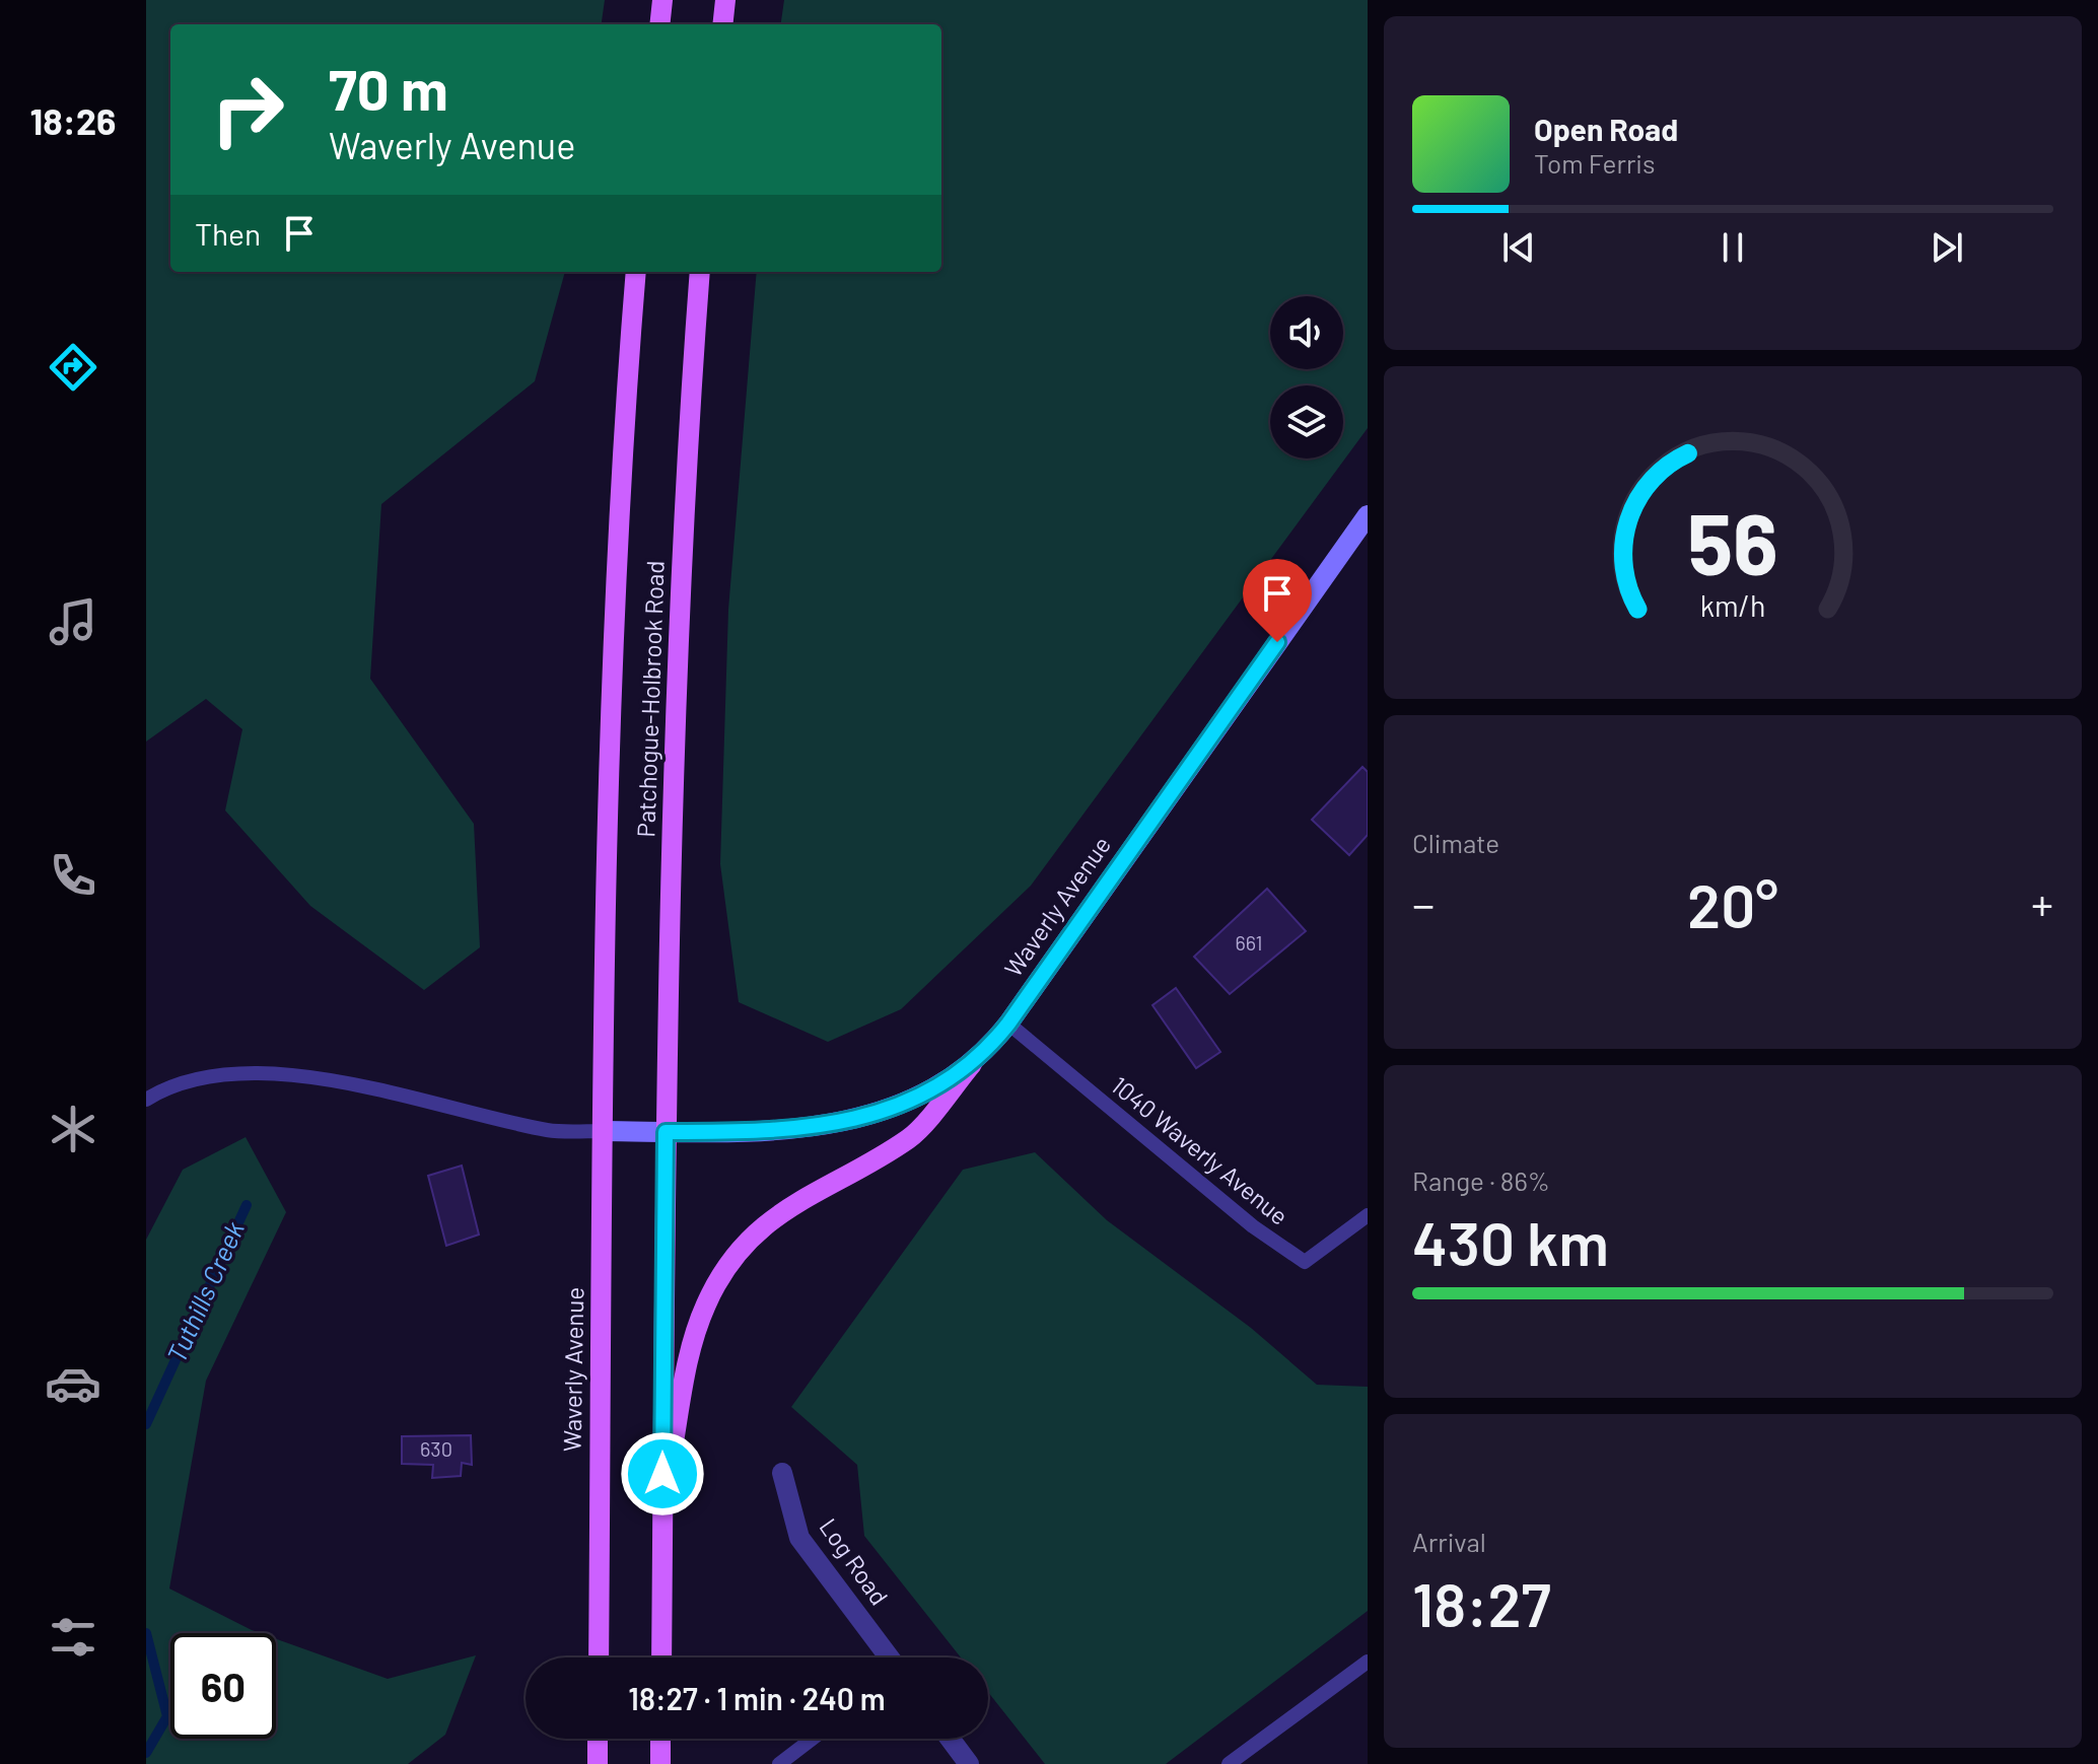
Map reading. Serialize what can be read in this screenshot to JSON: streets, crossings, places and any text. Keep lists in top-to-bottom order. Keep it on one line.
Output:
{"streets":{"main road":["Patchogue-Holbrook Road","Waverly Avenue"],"street":["Log Road"],"lane":["1040 Waverly Avenue"]},"crossings":[["Patchogue-Holbrook Road","Waverly Avenue"],["Waverly Avenue","1040 Waverly Avenue"]],"water":["Tuthills Creek"],"house_numbers":["661","630"],"page":{"tabs":"18:26","turn":["70 m","Waverly Avenue"],"song":["Open Road","Tom Ferris"],"then":"Then","tile":["Climate",["Range · 86%","430 km"],["Arrival","18:27"]],"heat":["−","20°","+"],"limit":"60","trip":"18:27 · 1 min · 240 m","gauge":["56","km/h"]}}
